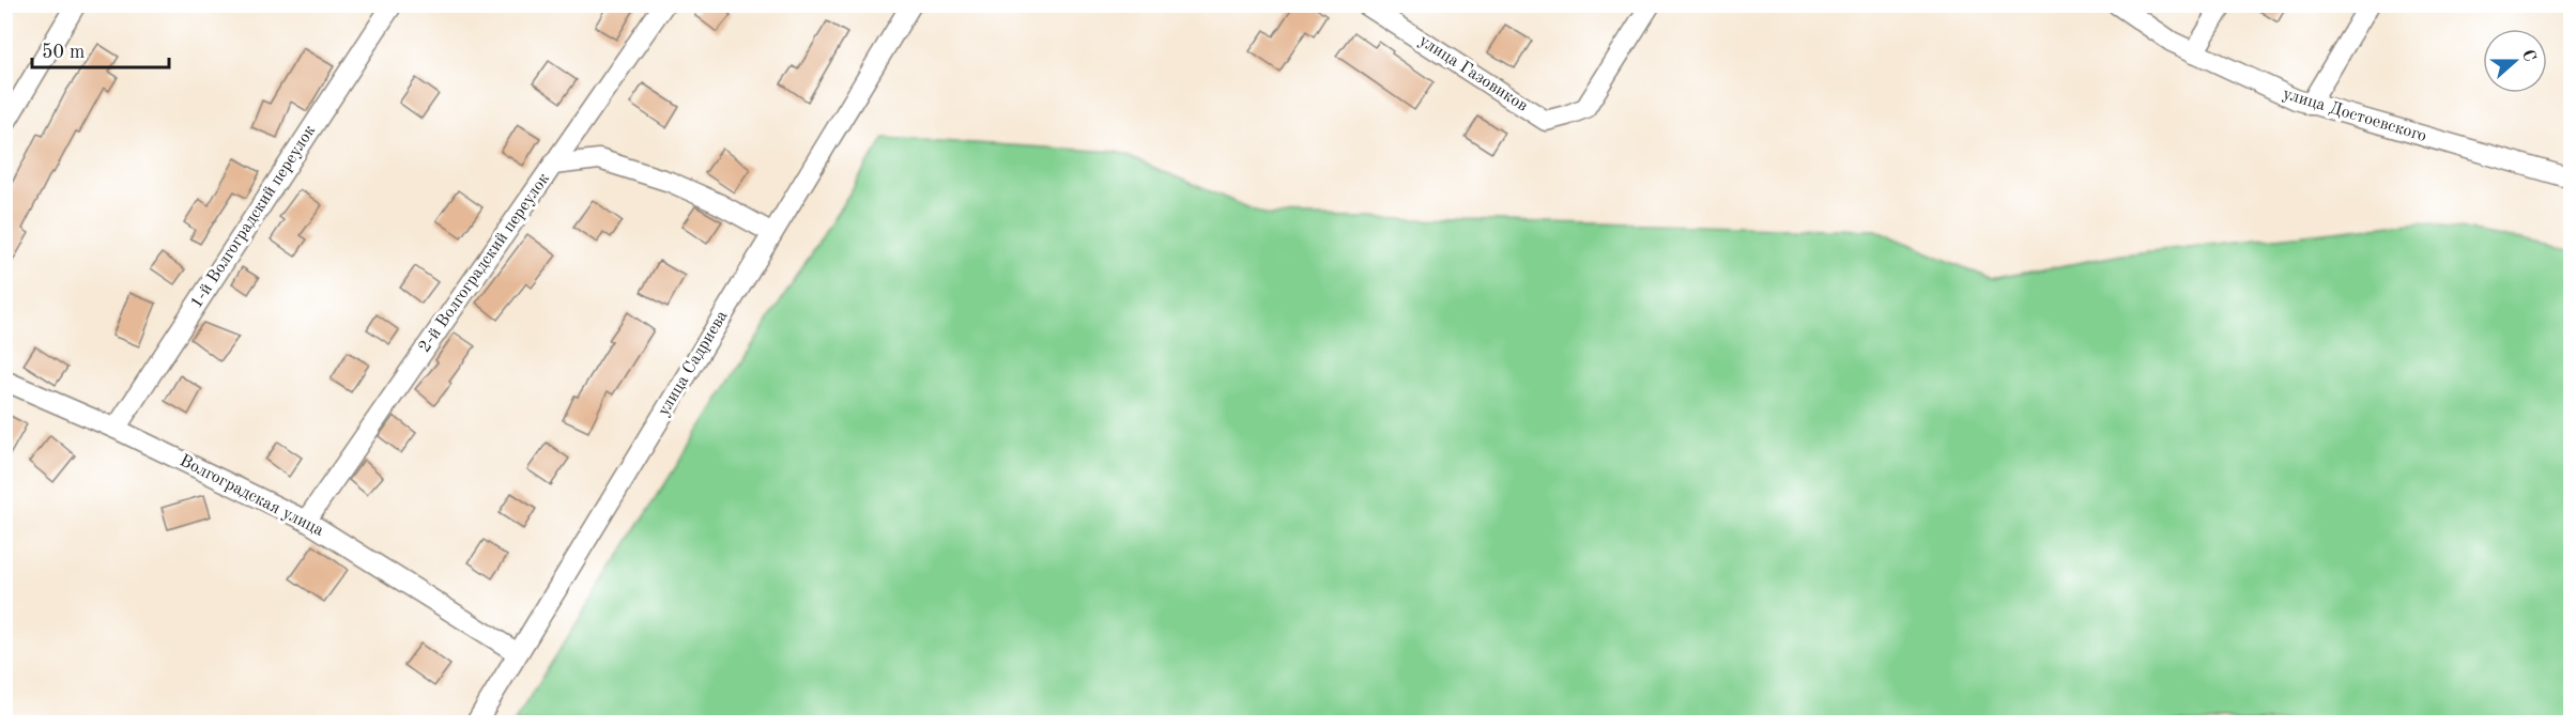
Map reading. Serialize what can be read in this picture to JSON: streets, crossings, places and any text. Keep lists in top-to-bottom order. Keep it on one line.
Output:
{"streets":{"street":["улица Газовиков","улица Достоевского","1-й Волгоградский переулок","2-й Волгоградский переулок","улица Садриева","Волгоградская улица"]},"crossings":[["1-й Волгоградский переулок","Волгоградская улица"],["2-й Волгоградский переулок","Волгоградская улица"],["улица Садриева","Волгоградская улица"]],"scale_bar":"50 m","north":"right"}
